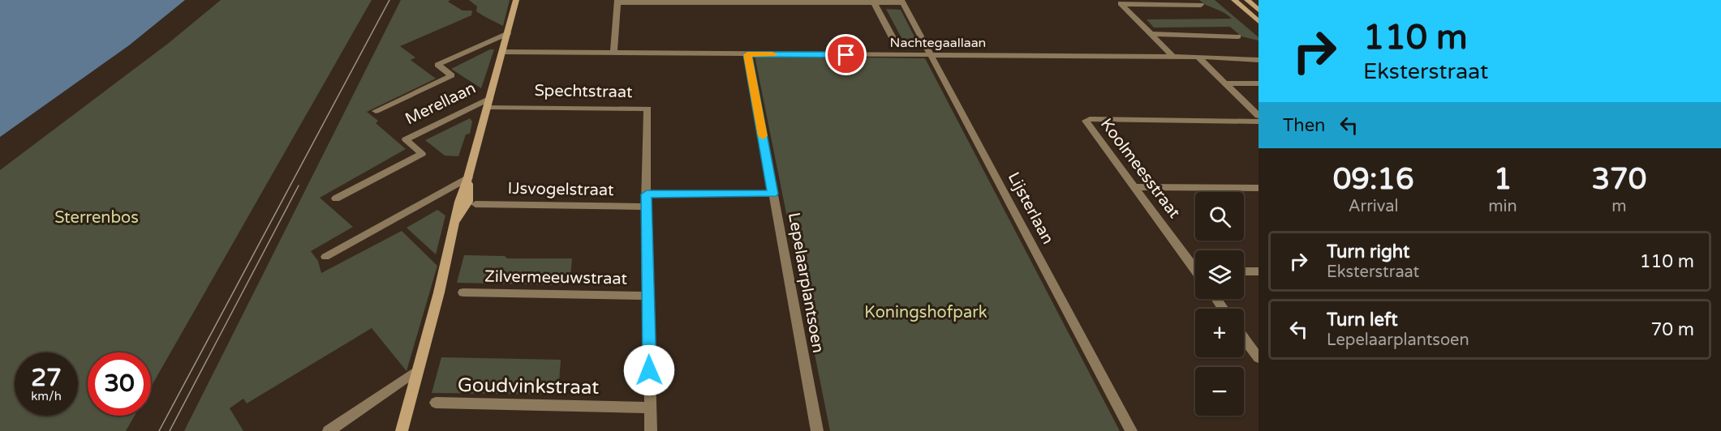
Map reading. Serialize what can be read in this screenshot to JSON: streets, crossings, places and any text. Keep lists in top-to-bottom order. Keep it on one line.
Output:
{"streets":{"street":["Nachtegaallaan","Spechtstraat","Merellaan","Koolmeesstraat","IJsvogelstraat","Lijsterlaan","Zilvermeeuwstraat","Lepelaarplantsoen","Goudvinkstraat"]},"crossings":[["Nachtegaallaan","Merellaan"],["Nachtegaallaan","Lijsterlaan"],["Nachtegaallaan","Lepelaarplantsoen"],["Spechtstraat","Merellaan"],["Spechtstraat","IJsvogelstraat"],["Spechtstraat","Zilvermeeuwstraat"],["Spechtstraat","Goudvinkstraat"]],"parks":["Sterrenbos","Koningshofpark"],"page":{"turn":["110 m","Eksterstraat"],"then":"Then","eta":["09:16","Arrival","1","min","370","m"],"map_buttons":["+","−"],"list":[{"name":"Turn right","note":"Eksterstraat","value":"110 m"},{"name":"Turn left","note":"Lepelaarplantsoen","value":"70 m"}],"speed":"27 km/h","limit":"30"}}
